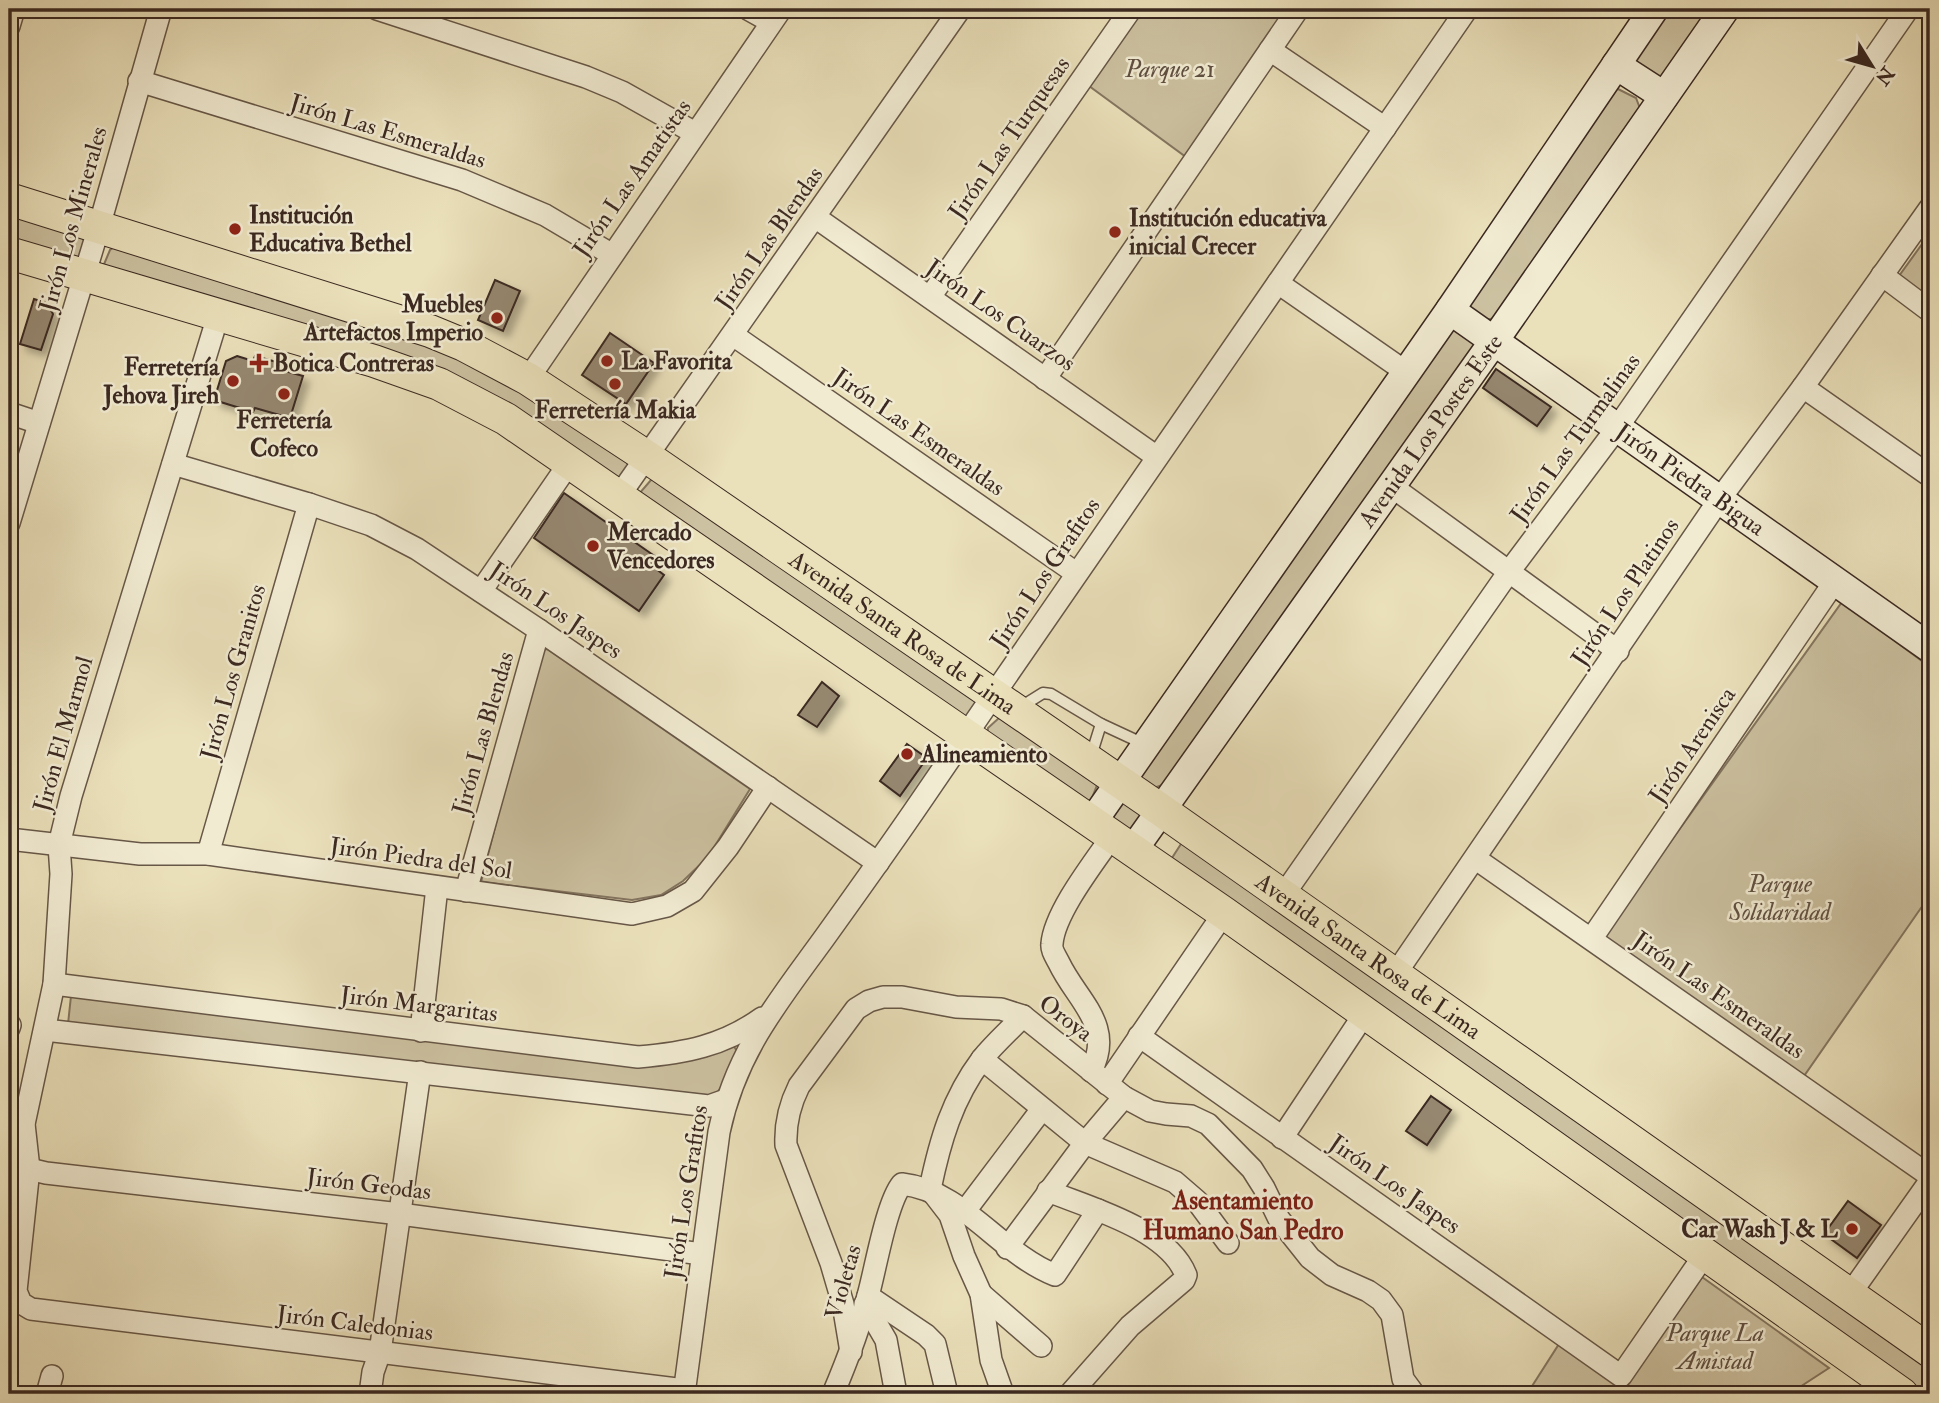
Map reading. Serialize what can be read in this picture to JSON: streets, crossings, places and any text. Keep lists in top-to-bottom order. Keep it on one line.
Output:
{"streets":{"main road":["Avenida Los Postes Este","Jirón Piedra Bigua","Avenida Santa Rosa de Lima"],"street":["Jirón Las Esmeraldas","Jirón Las Turquesas","Jirón Las Amatistas","Jirón Los Minerales","Jirón Las Blendas","Jirón Los Cuarzos","Jirón Las Turmalinas","Jirón Los Grafitos","Jirón Los Platinos","Jirón Los Jaspes","Jirón Los Granitos","Jirón El Marmol","Jirón Arenisca","Jirón Piedra del Sol","Jirón Margaritas","Oroya","Jirón Geodas","Violetas","Jirón Caledonias"]},"crossings":[["Jirón Las Esmeraldas","Jirón Las Amatistas"],["Jirón Las Esmeraldas","Jirón Los Minerales"],["Jirón Las Esmeraldas","Jirón Las Blendas"],["Jirón Las Esmeraldas","Jirón Los Grafitos"],["Jirón Las Esmeraldas","Jirón Los Platinos"],["Jirón Las Esmeraldas","Jirón Arenisca"],["Jirón Las Turquesas","Jirón Los Cuarzos"],["Jirón Las Amatistas","Avenida Santa Rosa de Lima"],["Jirón Los Minerales","Avenida Santa Rosa de Lima"],["Jirón Las Blendas","Jirón Los Cuarzos"],["Jirón Las Blendas","Jirón Los Jaspes"],["Jirón Las Blendas","Avenida Santa Rosa de Lima"],["Jirón Las Blendas","Jirón Piedra del Sol"],["Jirón Los Cuarzos","Jirón Los Grafitos"],["Avenida Los Postes Este","Jirón Piedra Bigua"],["Avenida Los Postes Este","Avenida Santa Rosa de Lima"],["Jirón Las Turmalinas","Jirón Piedra Bigua"],["Jirón Las Turmalinas","Avenida Santa Rosa de Lima"],["Jirón Piedra Bigua","Jirón Los Platinos"],["Jirón Piedra Bigua","Jirón Arenisca"],["Jirón Los Grafitos","Jirón Los Jaspes"],["Jirón Los Grafitos","Avenida Santa Rosa de Lima"],["Jirón Los Grafitos","Jirón Margaritas"],["Jirón Los Grafitos","Jirón Geodas"],["Jirón Los Grafitos","Jirón Caledonias"],["Jirón Los Platinos","Avenida Santa Rosa de Lima"],["Jirón Los Jaspes","Avenida Santa Rosa de Lima"],["Jirón Los Jaspes","Jirón Los Granitos"],["Jirón Los Jaspes","Jirón El Marmol"],["Jirón Los Jaspes","Jirón Piedra del Sol"],["Avenida Santa Rosa de Lima","Jirón El Marmol"],["Jirón Los Granitos","Jirón Piedra del Sol"],["Jirón El Marmol","Jirón Piedra del Sol"],["Jirón El Marmol","Jirón Margaritas"],["Jirón El Marmol","Jirón Geodas"],["Jirón El Marmol","Jirón Caledonias"],["Oroya","Violetas"]],"districts":["Asentamiento Humano San Pedro"],"parks":["Parque 21","Parque Solidaridad","Parque La Amistad"],"places":{"other":["Institución Educativa Bethel","Institución educativa inicial Crecer","Muebles Artefactos Imperio","La Favorita","Ferretería Jehova Jireh","Ferretería Makia","Ferretería Cofeco","Mercado Vencedores","Alineamiento","Car Wash J & L"],"health":["Botica Contreras"]},"north":"bottom right"}
